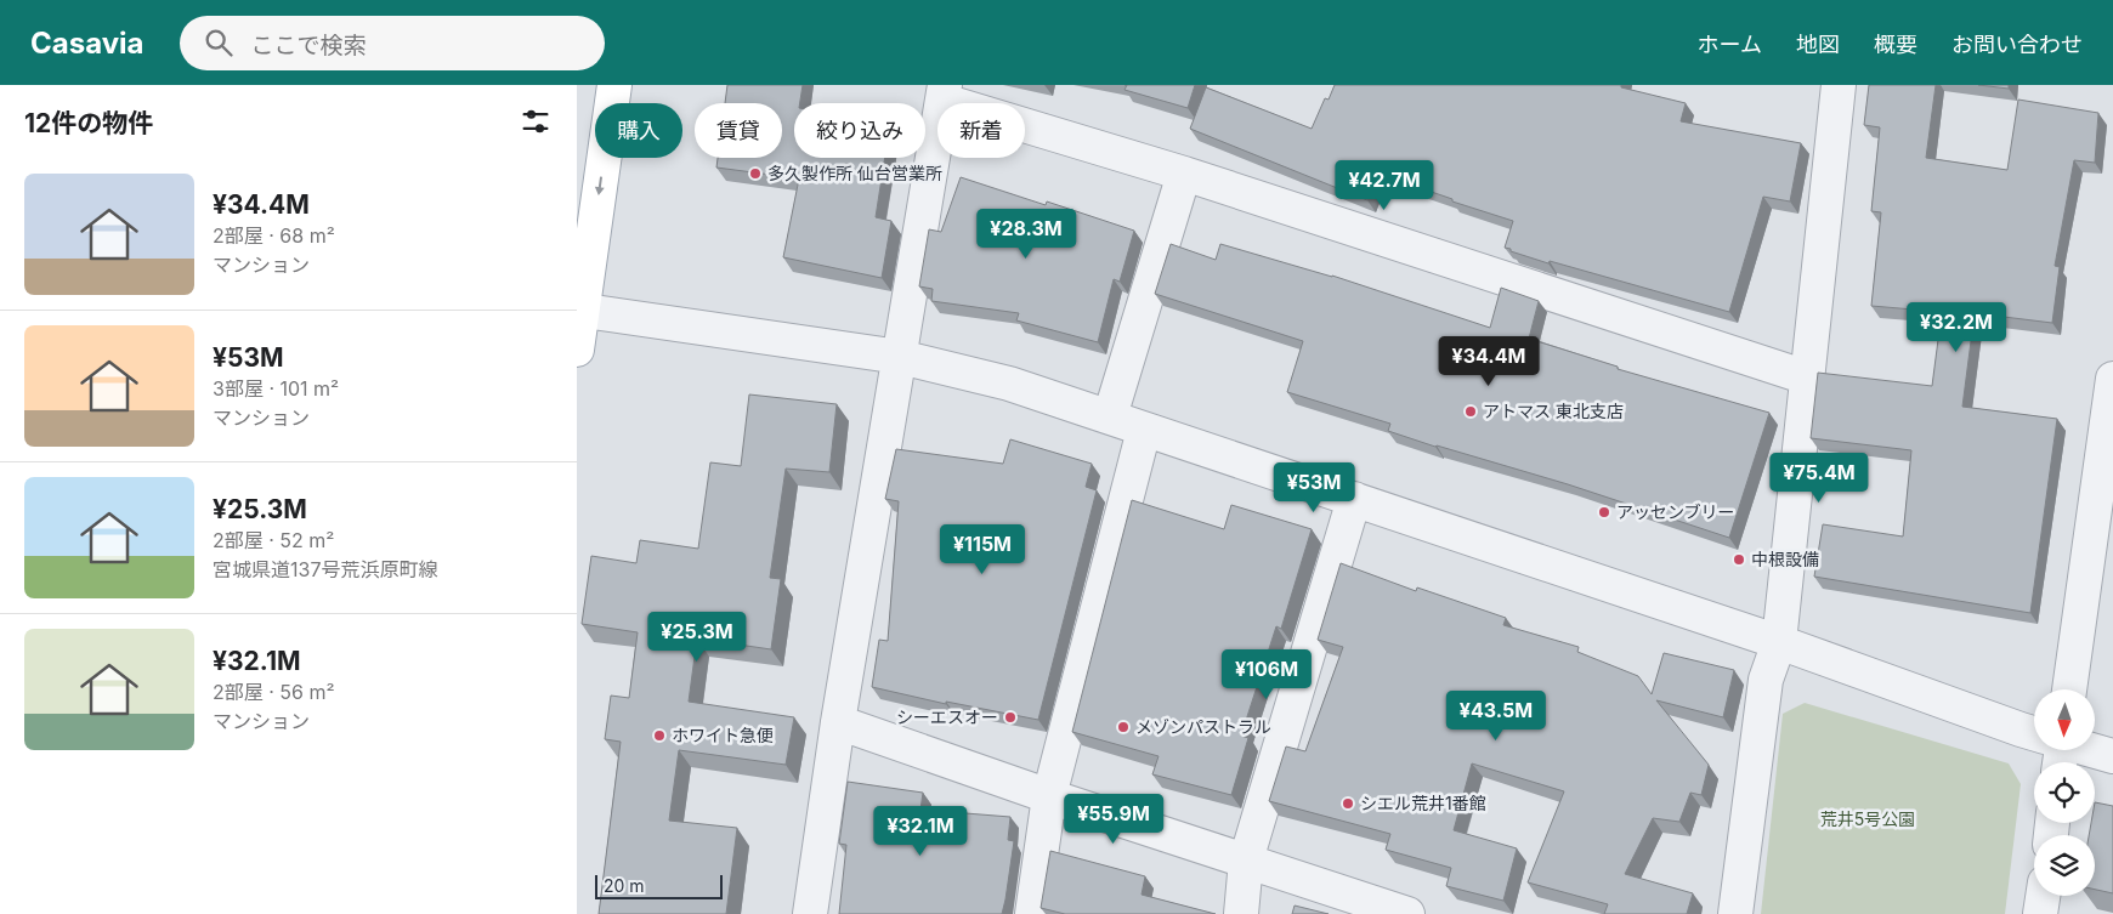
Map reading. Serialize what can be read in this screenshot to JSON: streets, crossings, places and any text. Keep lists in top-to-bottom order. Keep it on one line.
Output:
{"parks":["荒井5号公園"],"places":["多久製作所 仙台営業所","アトマス 東北支店","アッセンブリー","中根設備","シーエスオー","メゾンパストラル","ホワイト急便","シエル荒井1番館"],"scale_bar":"20 m","north":"bottom","page":{"header":"Casavia","search":"ここで検索","nav":["ホーム","地図","概要","お問い合わせ"],"heading":"12件の物件","chip":["購入","賃貸","絞り込み","新着"],"list":[{"name":"¥34.4M","note":"2部屋 · 68 m² · マンション"},{"name":"¥53M","note":"3部屋 · 101 m² · マンション"},{"name":"¥25.3M","note":"2部屋 · 52 m² · 宮城県道137号荒浜原町線"},{"name":"¥32.1M","note":"2部屋 · 56 m² · マンション"}],"price":["¥42.7M","¥28.3M","¥32.2M","¥34.4M","¥75.4M","¥53M","¥115M","¥25.3M","¥106M","¥43.5M","¥55.9M","¥32.1M"],"scale":"20 m"}}
